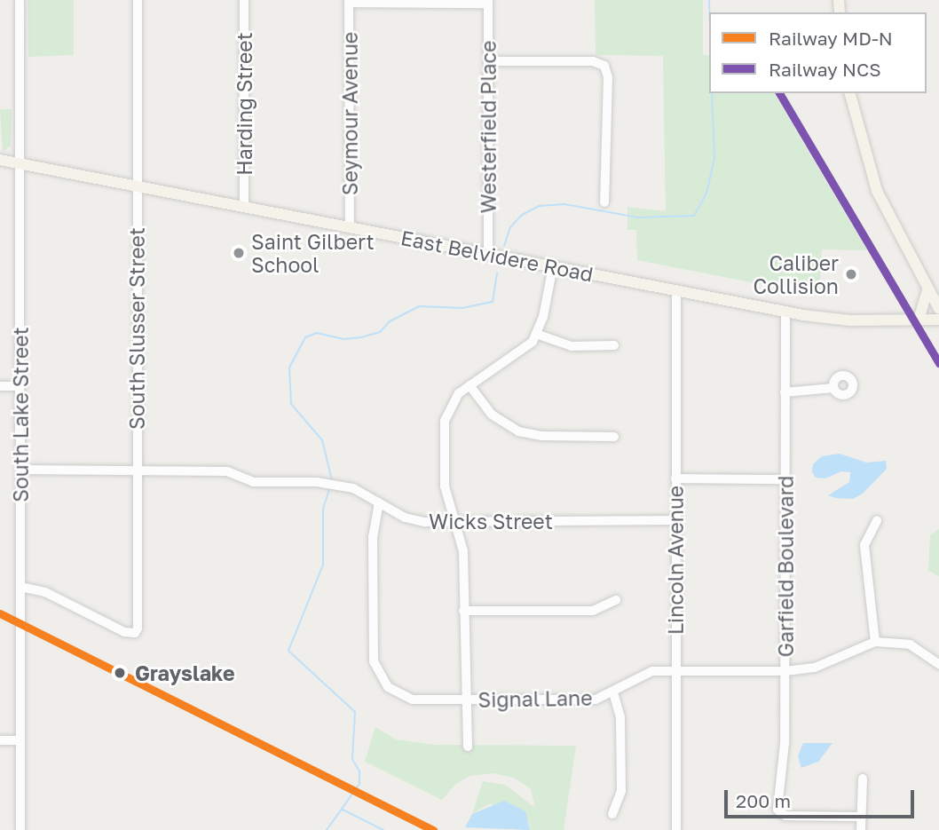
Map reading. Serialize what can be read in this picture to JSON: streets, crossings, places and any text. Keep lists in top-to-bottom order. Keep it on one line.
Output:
{"streets":{"main road":["East Belvidere Road"],"street":["Harding Street","Seymour Avenue","Westerfield Place","South Slusser Street","South Lake Street","Wicks Street","Lincoln Avenue","Garfield Boulevard","Signal Lane"]},"crossings":[["Harding Street","East Belvidere Road"],["Seymour Avenue","East Belvidere Road"],["Westerfield Place","East Belvidere Road"],["East Belvidere Road","South Slusser Street"],["East Belvidere Road","South Lake Street"],["East Belvidere Road","Lincoln Avenue"],["East Belvidere Road","Garfield Boulevard"],["South Slusser Street","South Lake Street"],["South Slusser Street","Wicks Street"],["South Lake Street","Wicks Street"],["Wicks Street","Lincoln Avenue"],["Wicks Street","Signal Lane"],["Lincoln Avenue","Signal Lane"],["Garfield Boulevard","Signal Lane"]],"places":["Saint Gilbert School","Caliber Collision","Grayslake"],"lines":["rail line NCS","rail line MD-N"],"legend":["Railway MD-N","Railway NCS"],"scale_bar":"200 m"}
